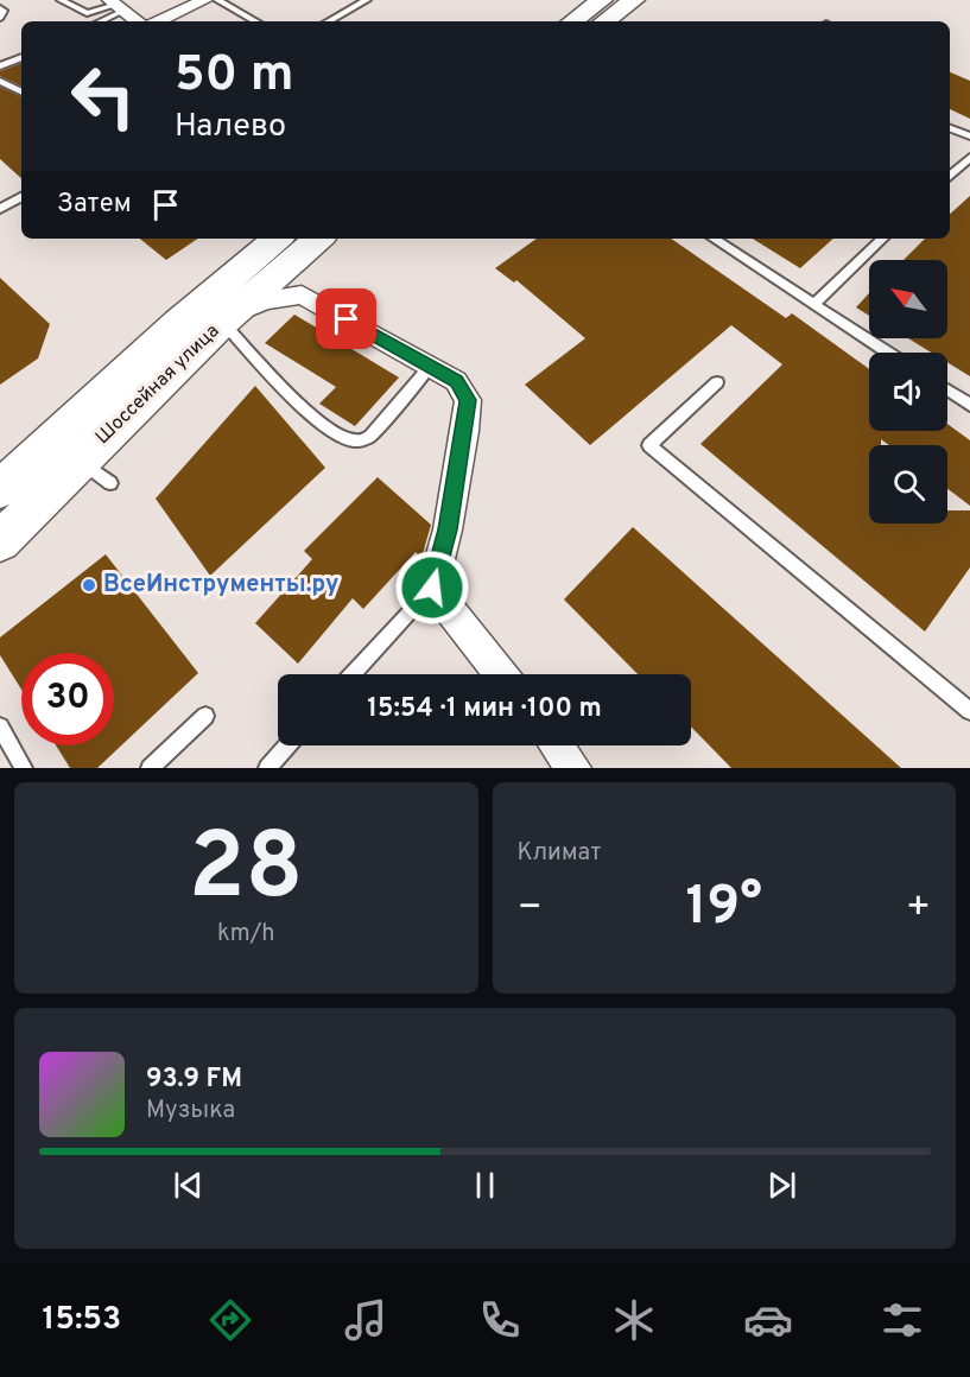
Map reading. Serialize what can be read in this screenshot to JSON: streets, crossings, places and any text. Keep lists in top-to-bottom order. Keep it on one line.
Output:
{"streets":{"main road":["Шоссейная улица"]},"places":["ВсеИнструменты.ру"],"north":"top left","page":{"turn":["50 m","Налево"],"then":"Затем","limit":"30","trip":"15:54 · 1 мин · 100 m","tile":[["28","km/h"],"Климат"],"heat":["−","19°","+"],"song":["93.9 FM","Музыка"],"tabs":"15:53"}}
